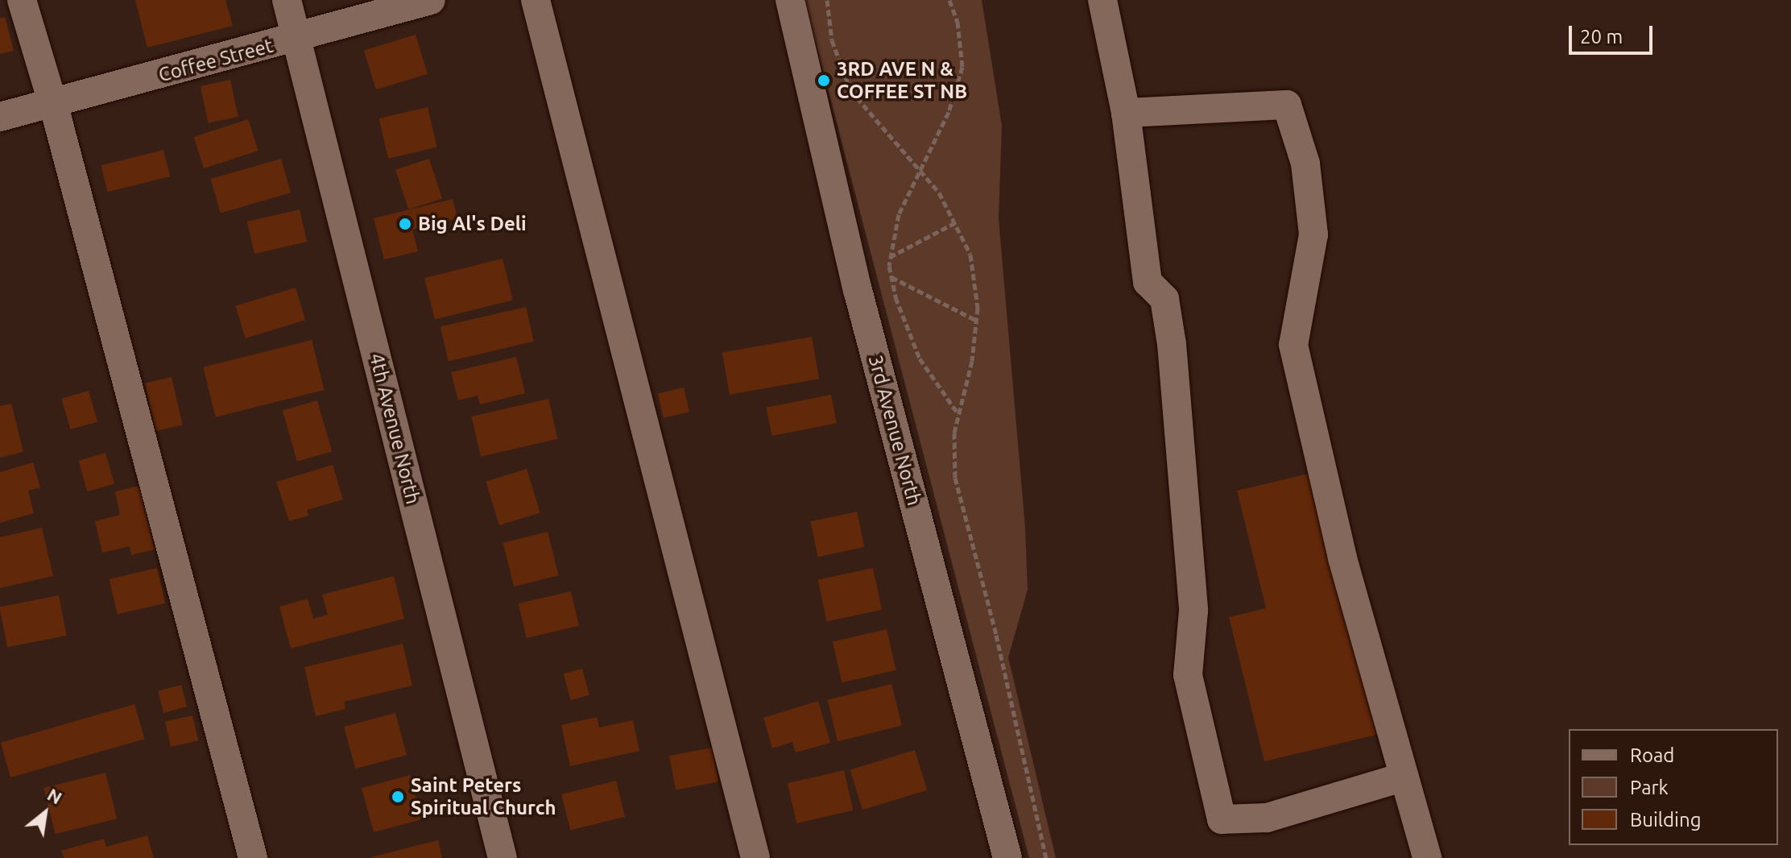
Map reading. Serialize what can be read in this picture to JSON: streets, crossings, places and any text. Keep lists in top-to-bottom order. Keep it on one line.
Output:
{"streets":{"street":["Coffee Street","4th Avenue North","3rd Avenue North"]},"crossings":[["Coffee Street","4th Avenue North"]],"places":["3RD AVE N & COFFEE ST NB","Big Al's Deli","Saint Peters Spiritual Church"],"legend":["Road","Park","Building"],"scale_bar":"20 m","north":"top right"}
